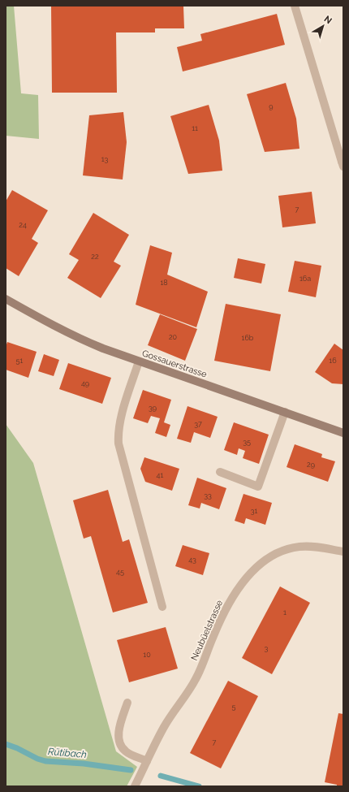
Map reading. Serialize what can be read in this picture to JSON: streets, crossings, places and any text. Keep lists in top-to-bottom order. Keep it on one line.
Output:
{"streets":{"street":["Gossauerstrasse","Neubüelstrasse"]},"water":["Rütibach"],"house_numbers":["9","11","13","7","24","22","16a","18","20","16b","51","16","49","39","37","35","29","41","33","31","43","45","1","3","10","5","7"],"north":"top right"}
